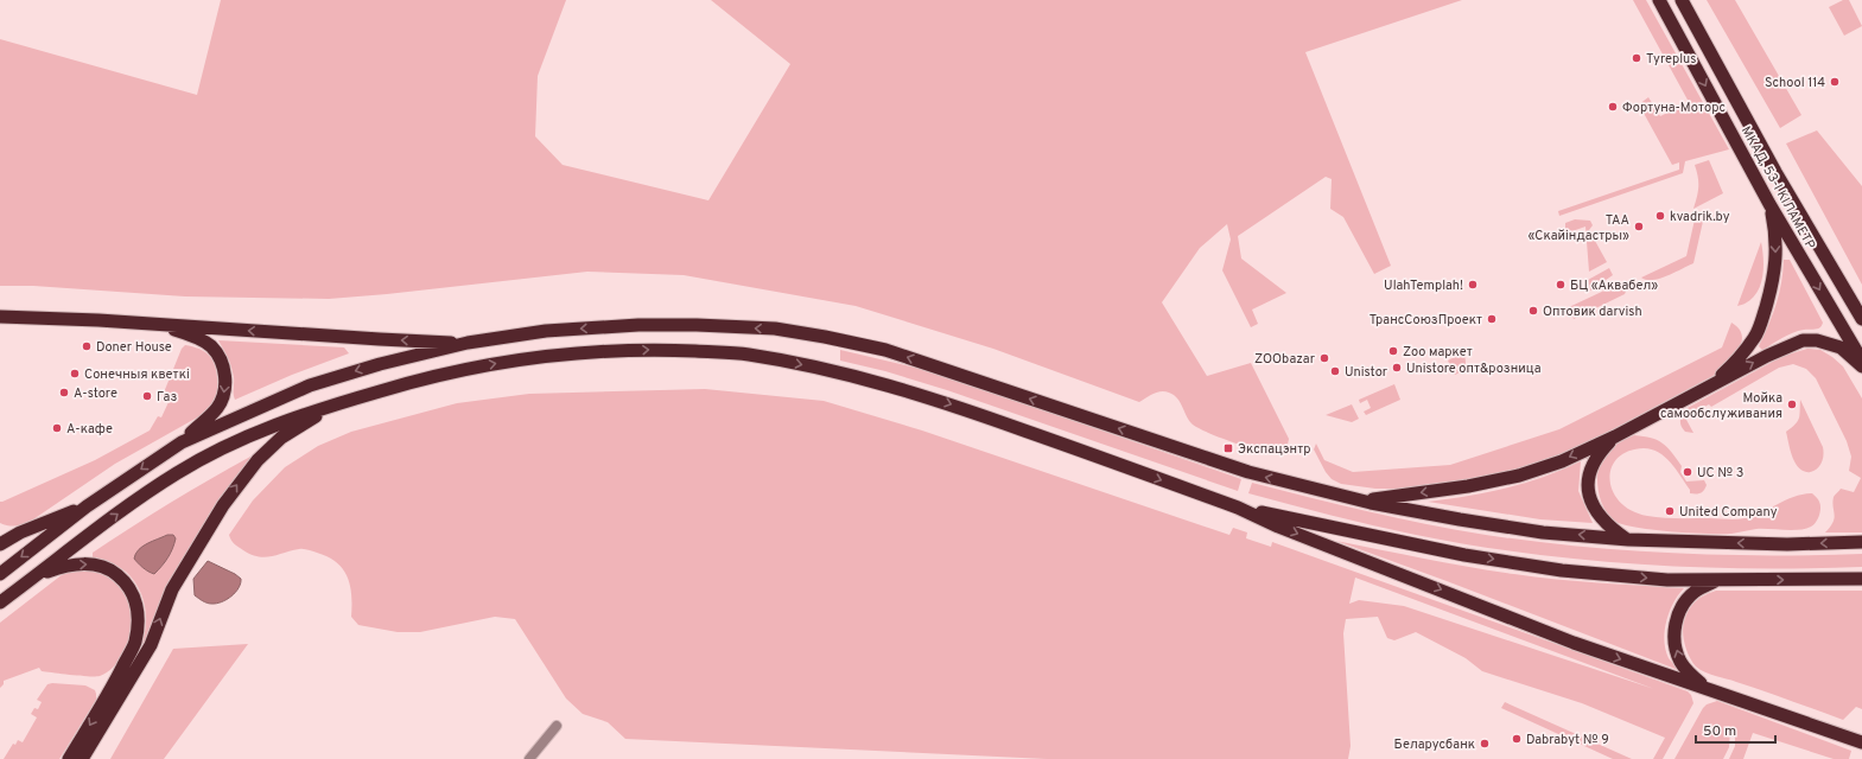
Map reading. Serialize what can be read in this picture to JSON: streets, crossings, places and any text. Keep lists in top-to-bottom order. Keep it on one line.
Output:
{"streets":{"highway":["МКАД, 53-І КІЛАМЕТР"]},"places":{"other":["Tyreplus","School 114","Фортуна-Моторс","kvadrik.by","ТАА «Скайіндастры»","UlahTemplah!","БЦ «Аквабел»","Оптовик darvish","ТрансСоюзПроект","Doner House","Zoo маркет","ZOObazar","Unistore опт&розница","Unistor","Сонечныя кветкі","A-store","Газ","Мойка самообслуживания","А-кафе","UC № 3","United Company","Dabrabyt № 9","Беларусбанк"],"transit":["Экспацэнтр"]},"scale_bar":"50 m"}
